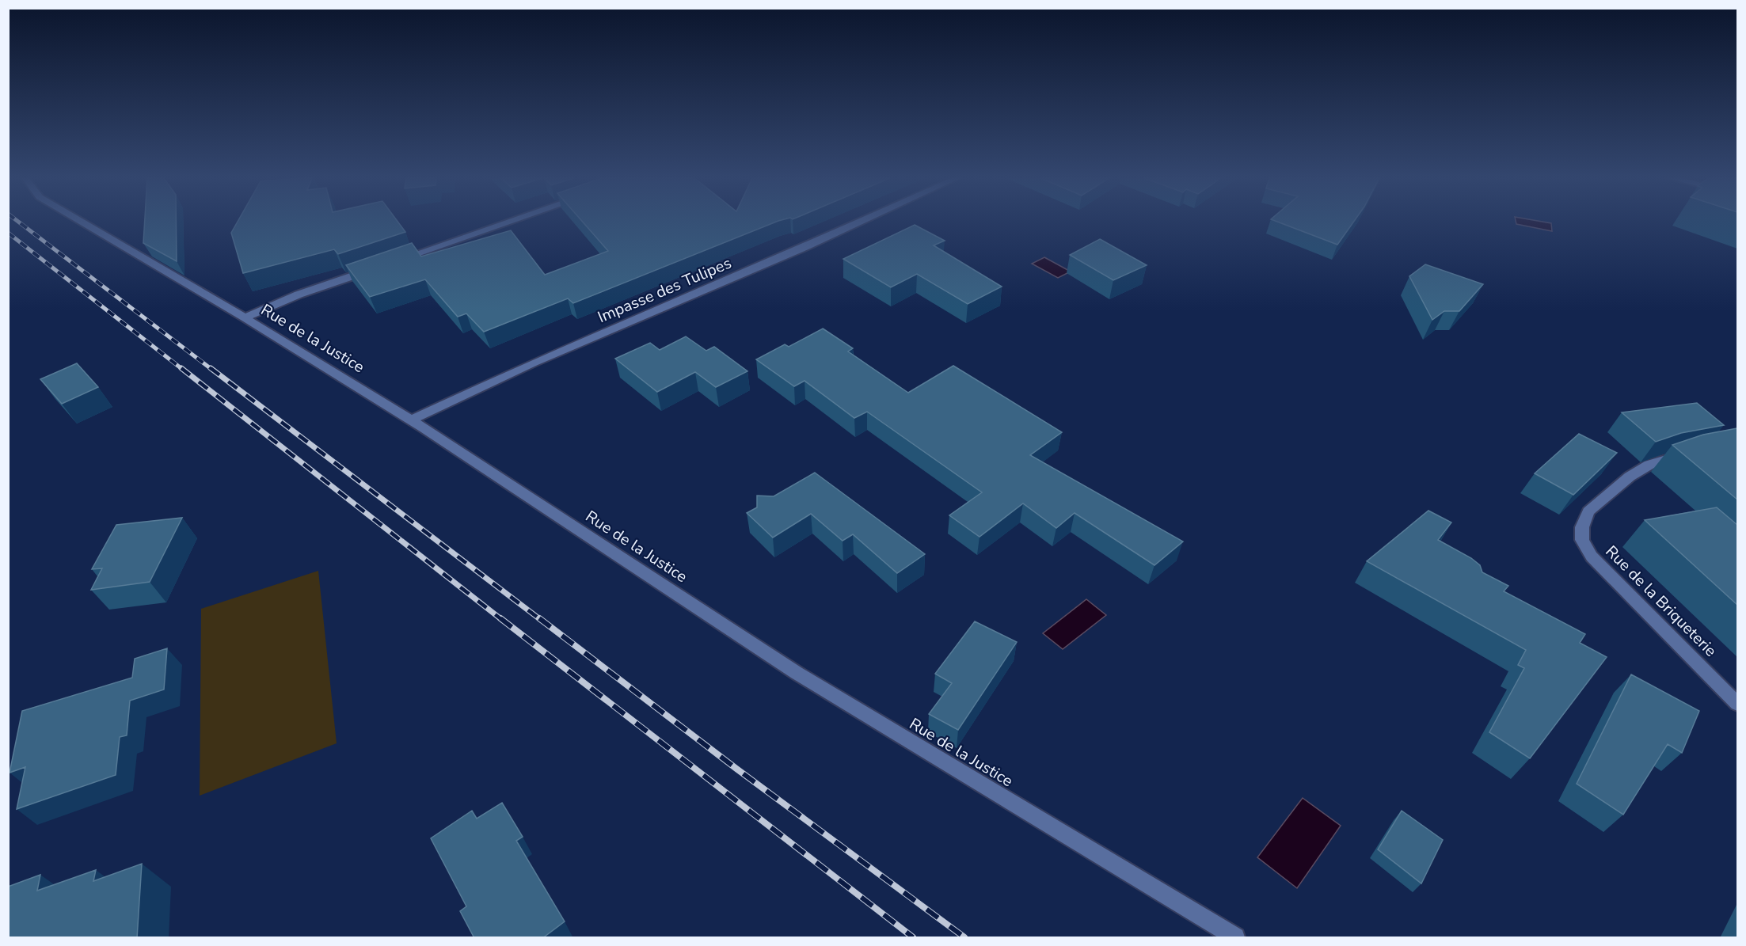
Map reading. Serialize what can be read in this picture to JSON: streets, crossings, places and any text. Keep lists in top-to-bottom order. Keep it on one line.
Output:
{"streets":{"street":["Impasse des Tulipes","Rue de la Justice","Rue de la Briqueterie"]},"crossings":[["Impasse des Tulipes","Rue de la Justice"]]}
